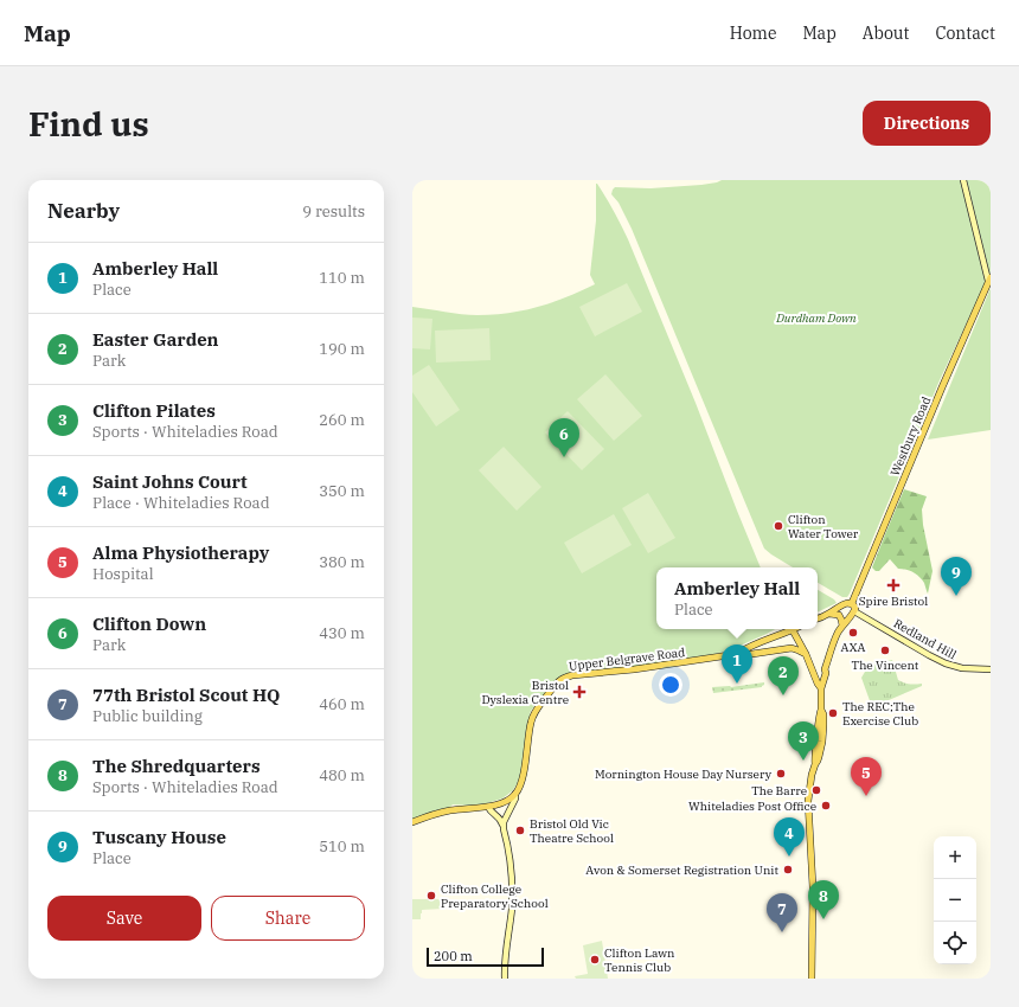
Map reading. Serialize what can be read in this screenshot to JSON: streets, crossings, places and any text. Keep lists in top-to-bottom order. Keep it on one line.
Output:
{"streets":{"main road":["Westbury Road","Redland Hill","Upper Belgrave Road"]},"crossings":[["Westbury Road","Redland Hill"]],"parks":["Durdham Down"],"places":{"other":["Clifton Water Tower","AXA","The Vincent","The REC;The Exercise Club","Mornington House Day Nursery","The Barre","Whiteladies Post Office","Bristol Old Vic Theatre School","Avon & Somerset Registration Unit","Clifton College Preparatory School","Clifton Lawn Tennis Club"],"health":["Spire Bristol","Bristol Dyslexia Centre"]},"scale_bar":"200 m","page":{"header":"Map","nav":["Home","Map","About","Contact"],"buttons":["Directions",["Save","Share"]],"title":"Find us","heading":["Nearby","9 results"],"list":[{"mark":"1","name":"Amberley Hall","note":"Place","value":"110 m"},{"mark":"2","name":"Easter Garden","note":"Park","value":"190 m"},{"mark":"3","name":"Clifton Pilates","note":"Sports · Whiteladies Road","value":"260 m"},{"mark":"4","name":"Saint Johns Court","note":"Place · Whiteladies Road","value":"350 m"},{"mark":"5","name":"Alma Physiotherapy","note":"Hospital","value":"380 m"},{"mark":"6","name":"Clifton Down","note":"Park","value":"430 m"},{"mark":"7","name":"77th Bristol Scout HQ","note":"Public building","value":"460 m"},{"mark":"8","name":"The Shredquarters","note":"Sports · Whiteladies Road","value":"480 m"},{"mark":"9","name":"Tuscany House","note":"Place","value":"510 m"}],"pins":["6","9","1","2","3","5","4","8","7"],"popup":["Amberley Hall","Place"],"map_buttons":["+","−"],"scale":"200 m"}}
